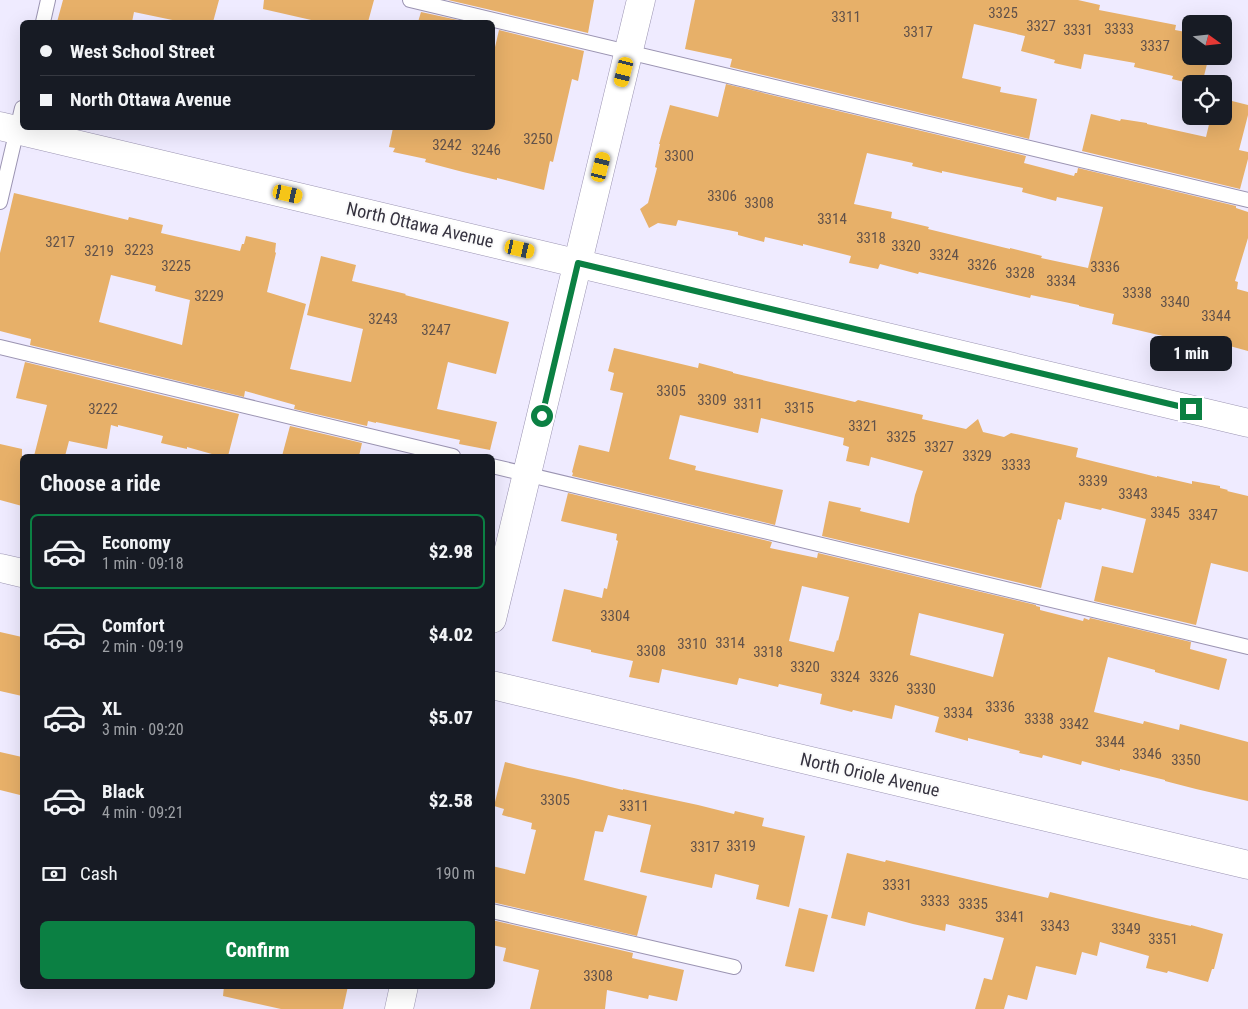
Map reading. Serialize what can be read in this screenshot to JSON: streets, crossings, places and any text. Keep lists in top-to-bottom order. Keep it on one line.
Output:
{"streets":{"street":["North Ottawa Avenue","North Oriole Avenue"]},"house_numbers":["3325","3311","3327","3333","3331","3317","3337","3250","3242","3246","3300","3306","3308","3314","3318","3217","3320","3223","3219","3324","3326","3225","3336","3328","3334","3338","3229","3340","3344","3243","3247","3305","3309","3311","3315","3222","3321","3325","3327","3329","3333","3339","3343","3345","3347","3304","3314","3310","3308","3318","3320","3324","3326","3330","3336","3334","3338","3342","3344","3346","3350","3305","3311","3319","3317","3331","3333","3335","3341","3343","3349","3351","3308"],"north":"right","page":{"banner":["West School Street","North Ottawa Avenue"],"bubble":"1 min","heading":"Choose a ride","list":[{"name":"Economy","note":"1 min · 09:18","value":"$2.98"},{"name":"Comfort","note":"2 min · 09:19","value":"$4.02"},{"name":"XL","note":"3 min · 09:20","value":"$5.07"},{"name":"Black","note":"4 min · 09:21","value":"$2.58"}],"pay":["Cash","190 m"],"buttons":"Confirm"}}
